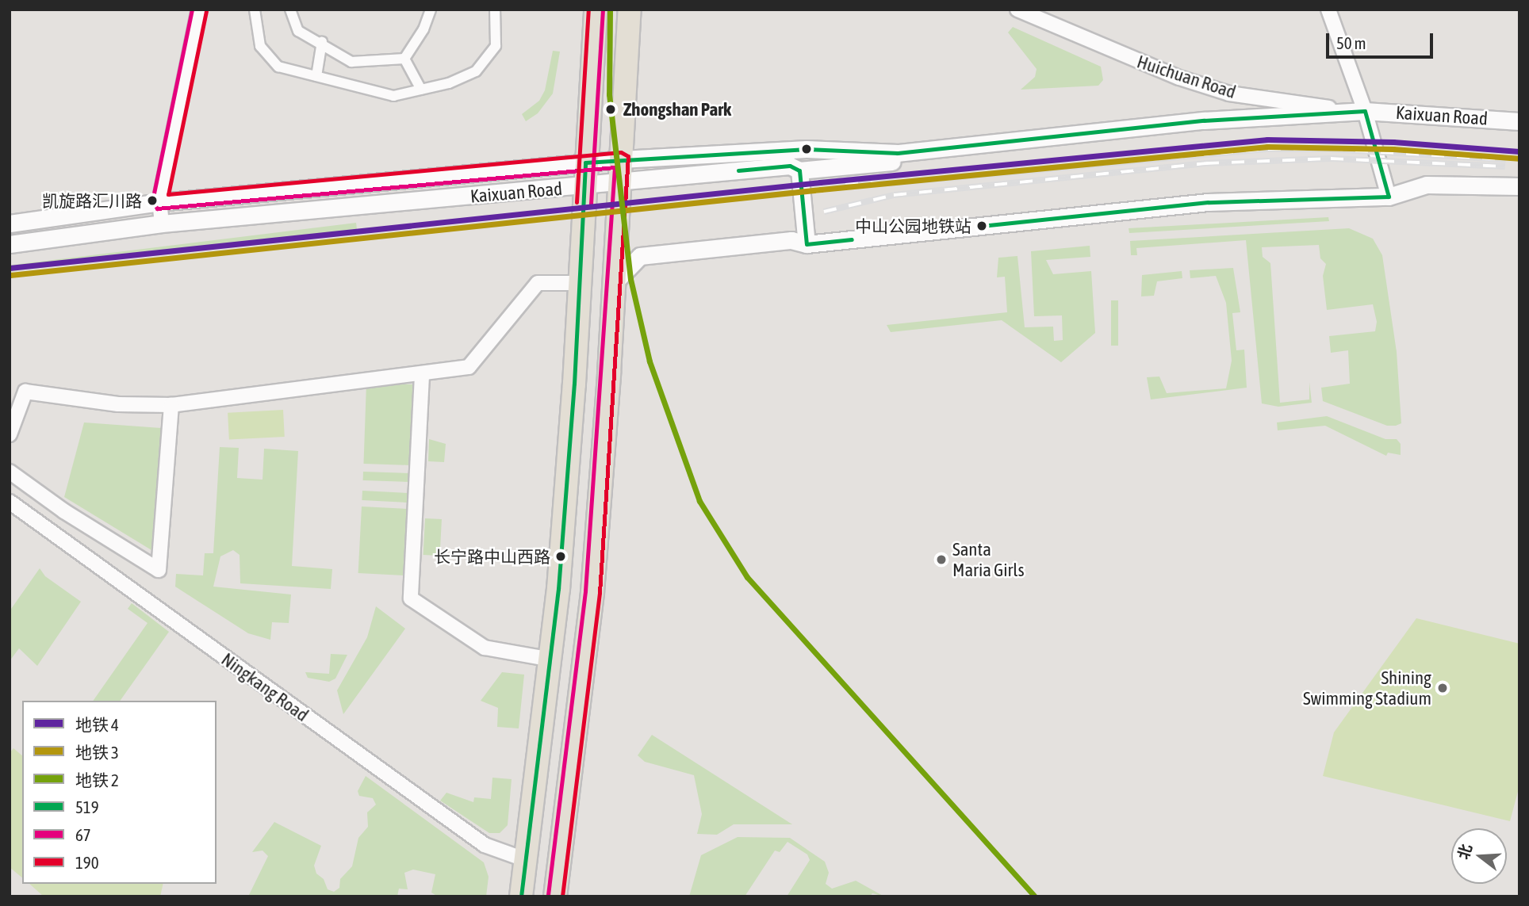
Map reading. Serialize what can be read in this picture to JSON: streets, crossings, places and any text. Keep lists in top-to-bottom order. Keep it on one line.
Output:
{"streets":{"street":["Huichuan Road","Kaixuan Road","Ningkang Road"]},"crossings":[["Huichuan Road","Kaixuan Road"]],"places":["Zhongshan Park","凯旋路汇川路","中山公园地铁站","长宁路中山西路","Santa Maria Girls","Shining Swimming Stadium"],"lines":["metro line 2","transit line 67","transit line 190","transit line 519","metro line 4","metro line 3"],"legend":["地铁 4","地铁 3","地铁 2","519","67","190"],"scale_bar":"50 m","north":"left"}
